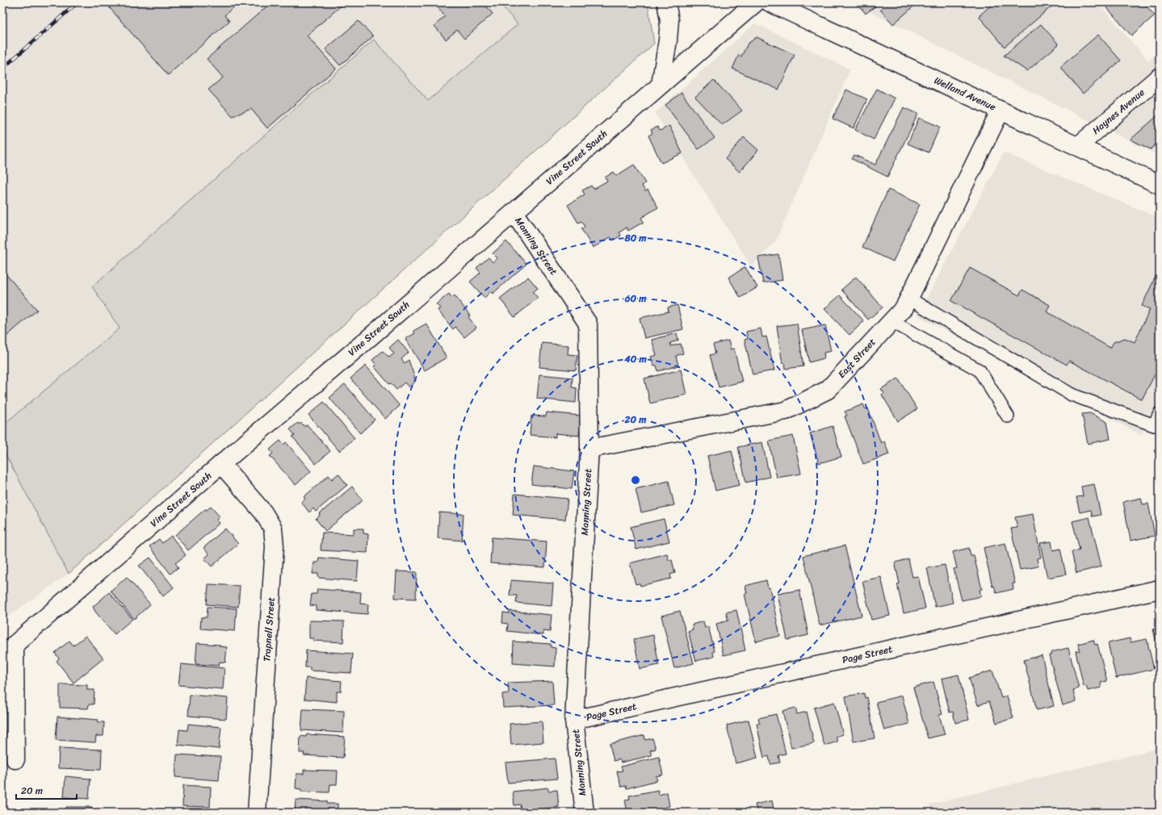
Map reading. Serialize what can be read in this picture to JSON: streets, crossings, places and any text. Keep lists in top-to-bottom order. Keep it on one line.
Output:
{"streets":{"street":["Welland Avenue","Haynes Avenue","Vine Street South","Manning Street","East Street","Trapnell Street","Page Street"]},"crossings":[["Welland Avenue","Haynes Avenue"],["Welland Avenue","East Street"],["Vine Street South","Manning Street"],["Vine Street South","Trapnell Street"],["Manning Street","East Street"],["Manning Street","Page Street"]],"scale_bar":"20 m","rings":["80 m","60 m","40 m","20 m"]}
